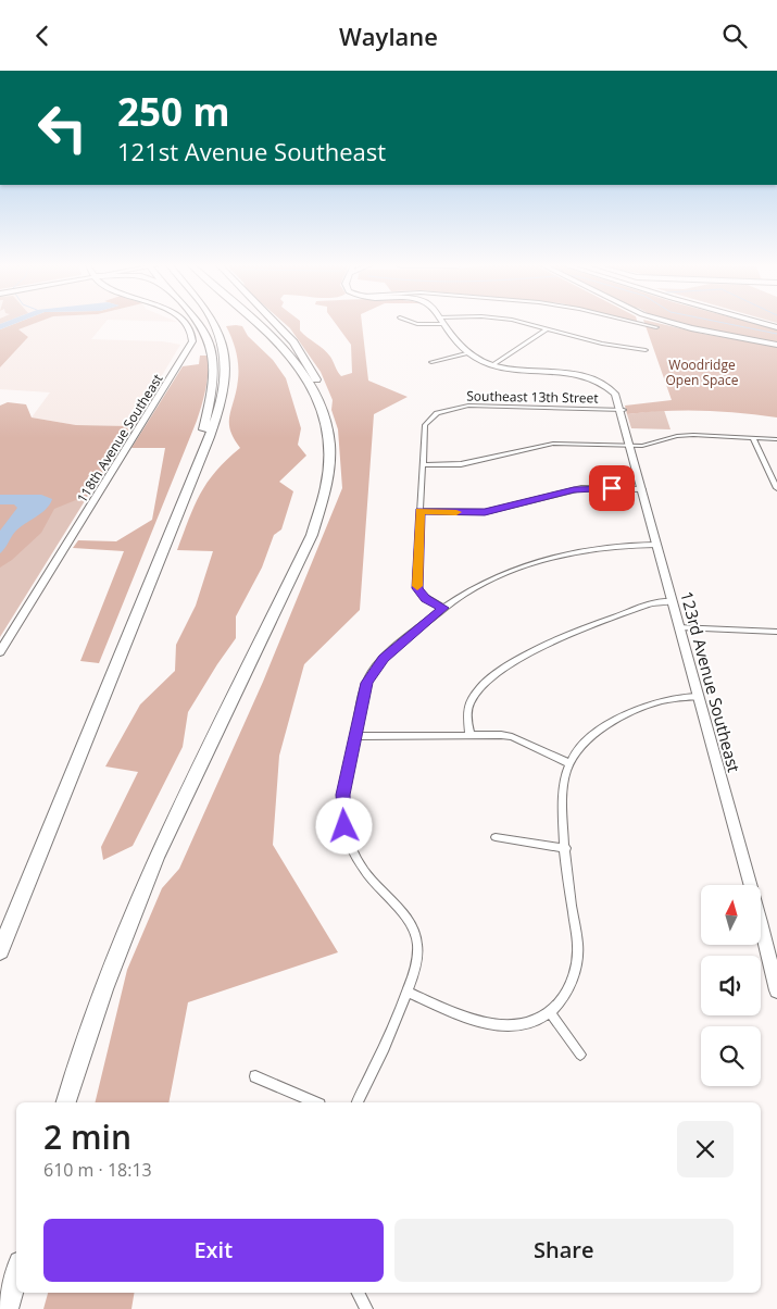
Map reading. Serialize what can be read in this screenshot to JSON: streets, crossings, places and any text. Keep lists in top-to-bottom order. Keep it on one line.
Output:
{"streets":{"street":["Southeast 13th Street","118th Avenue Southeast","123rd Avenue Southeast"]},"crossings":[["Southeast 13th Street","123rd Avenue Southeast"]],"parks":["Woodridge Open Space"],"north":"top","page":{"header":"Waylane","turn":["250 m","121st Avenue Southeast"],"heading":["2 min","610 m · 18:13"],"buttons":["Exit","Share"]}}
